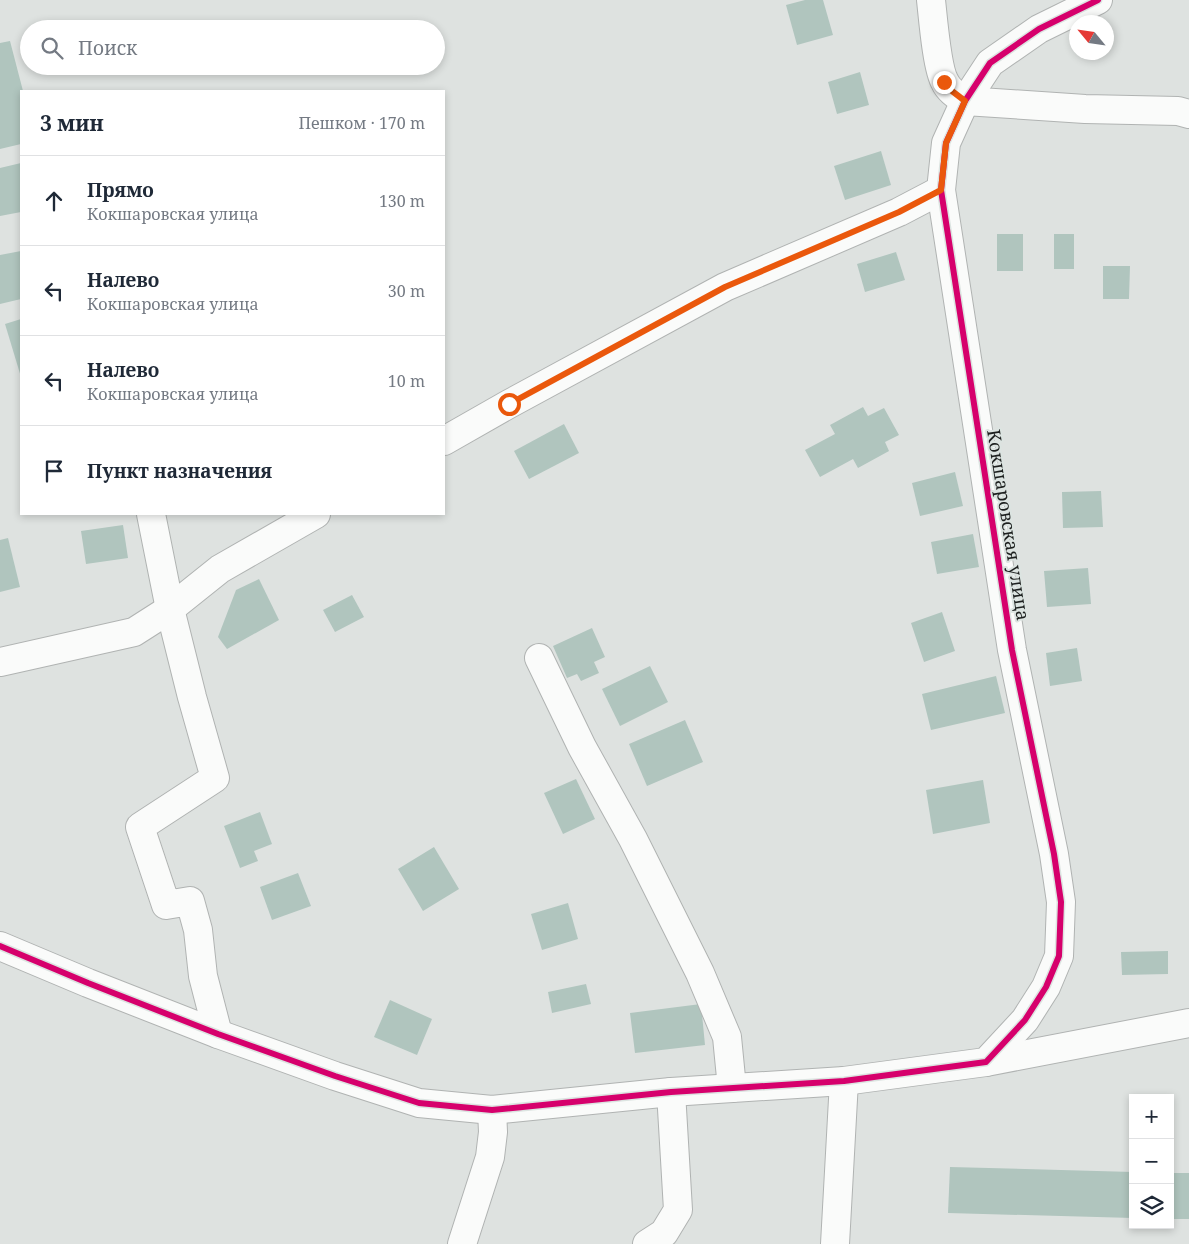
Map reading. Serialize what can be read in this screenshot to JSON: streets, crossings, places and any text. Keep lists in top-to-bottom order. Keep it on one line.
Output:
{"streets":{"street":["Кокшаровская улица"]},"north":"top left","page":{"search":"Поиск","heading":["3 мин","Пешком · 170 m"],"list":[["Прямо","Кокшаровская улица","130 m"],["Налево","Кокшаровская улица","30 m"],["Налево","Кокшаровская улица","10 m"],"Пункт назначения"],"map_buttons":["+","−"]}}
